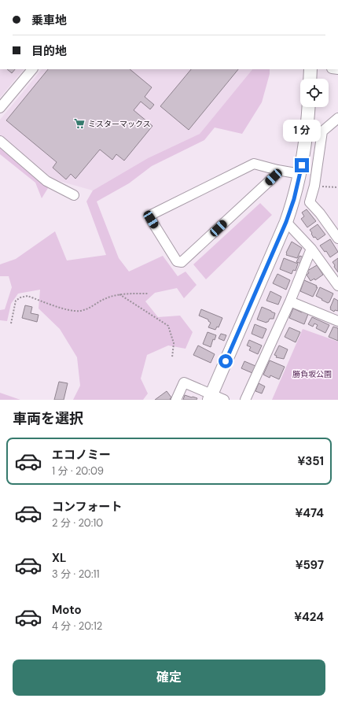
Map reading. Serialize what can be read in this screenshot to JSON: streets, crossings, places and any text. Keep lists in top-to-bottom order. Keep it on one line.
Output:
{"parks":["勝負坂公園"],"places":{"supermarket":["ミスターマックス"]},"page":{"banner":["乗車地","目的地"],"bubble":"1 分","heading":"車両を選択","list":[{"name":"エコノミー","note":"1 分 · 20:09","value":"¥351"},{"name":"コンフォート","note":"2 分 · 20:10","value":"¥474"},{"name":"XL","note":"3 分 · 20:11","value":"¥597"},{"name":"Moto","note":"4 分 · 20:12","value":"¥424"}],"buttons":"確定"}}
